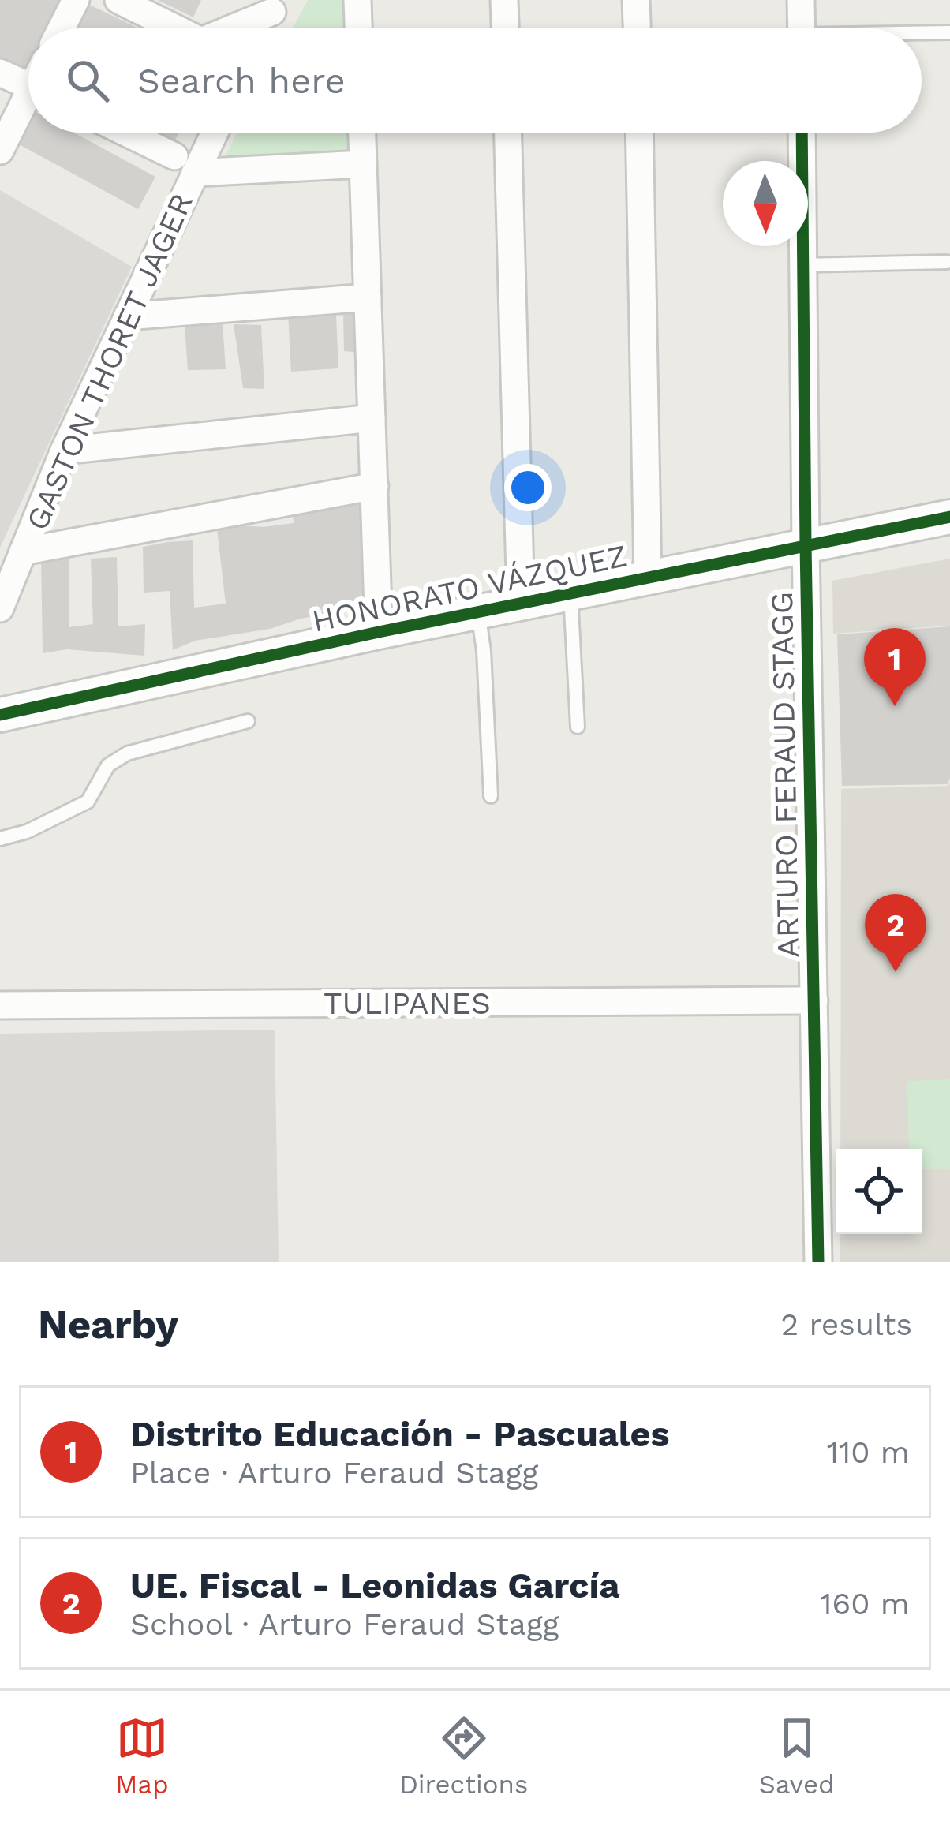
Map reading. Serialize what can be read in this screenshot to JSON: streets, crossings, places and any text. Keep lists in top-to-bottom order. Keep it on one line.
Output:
{"streets":{"street":["GASTON THORET JAGER","HONORATO VÁZQUEZ","ARTURO FERAUD STAGG","TULIPANES"]},"crossings":[["HONORATO VÁZQUEZ","ARTURO FERAUD STAGG"],["ARTURO FERAUD STAGG","TULIPANES"]],"north":"bottom","page":{"search":"Search here","pins":["1","2"],"heading":["Nearby","2 results"],"list":[{"mark":"1","name":"Distrito Educación - Pascuales","note":"Place · Arturo Feraud Stagg","value":"110 m"},{"mark":"2","name":"UE. Fiscal - Leonidas García","note":"School · Arturo Feraud Stagg","value":"160 m"}],"nav":["Map","Directions","Saved"]}}
